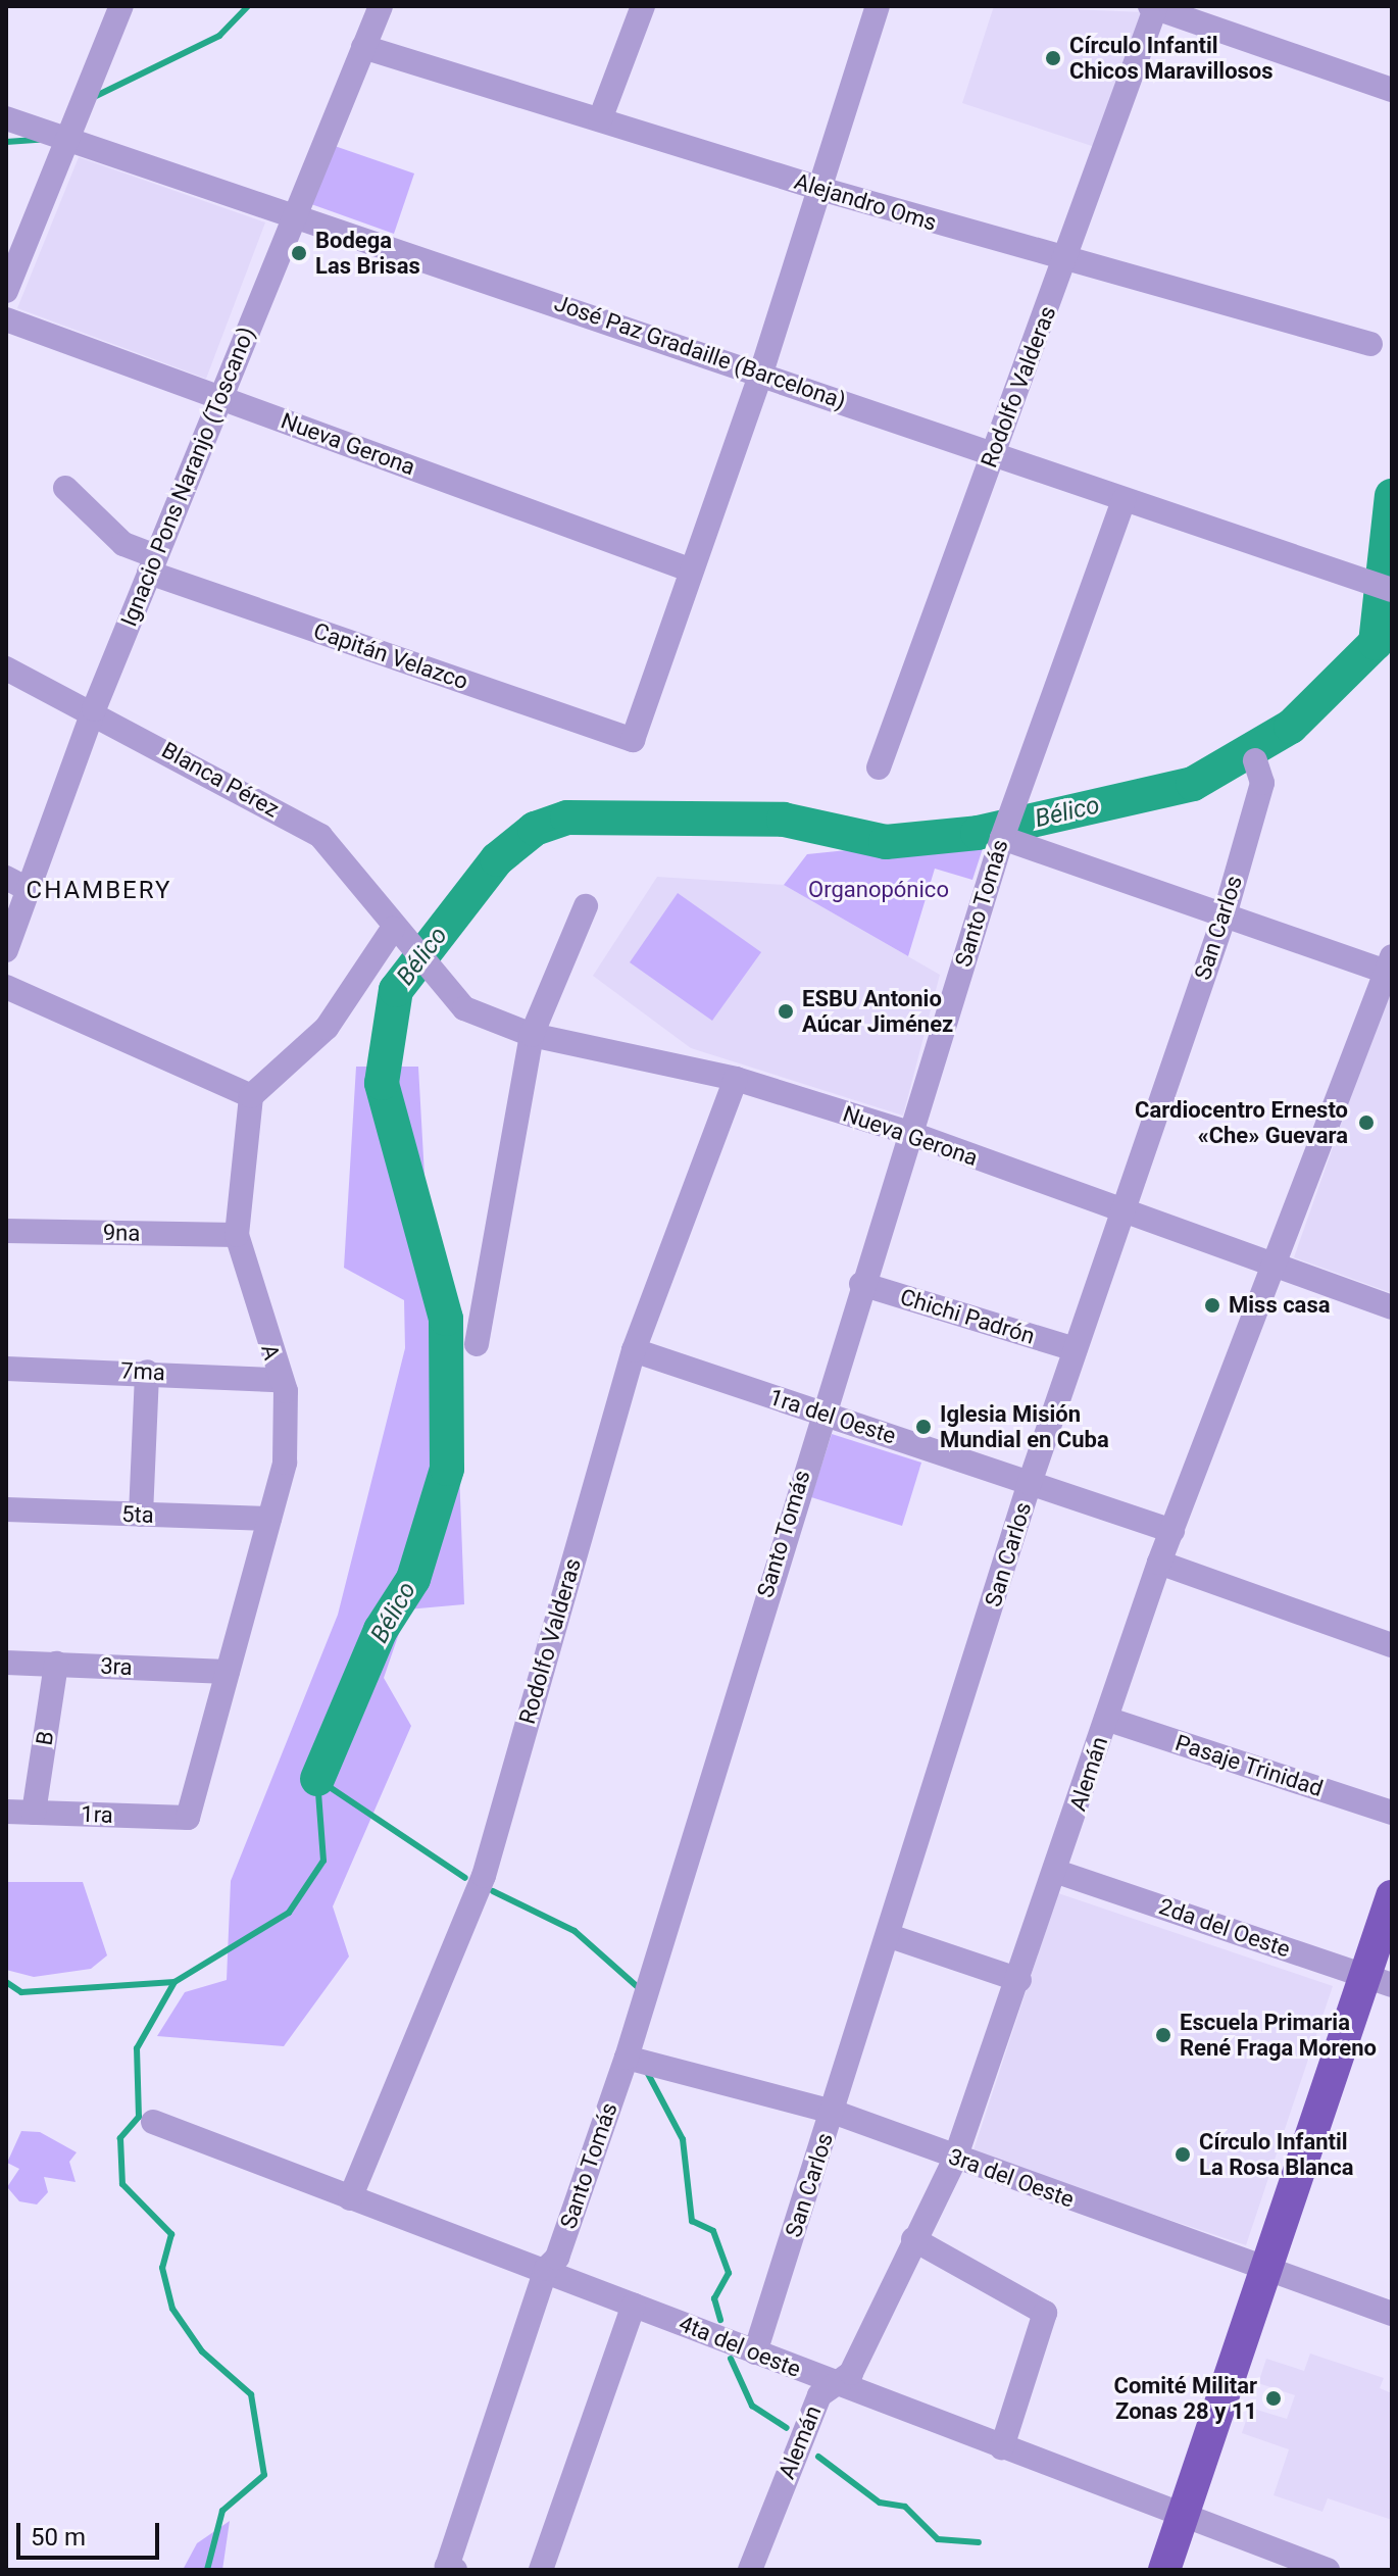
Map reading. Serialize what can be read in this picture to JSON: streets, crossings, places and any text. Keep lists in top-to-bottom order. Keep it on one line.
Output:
{"streets":{"street":["Alejandro Oms","José Paz Gradaille (Barcelona)","Rodolfo Valderas","Nueva Gerona","Ignacio Pons Naranjo (Toscano)","Capitán Velazco","Blanca Pérez","Santo Tomás","San Carlos","9na","Chichi Padrón","A","7ma","1ra del Oeste","5ta","3ra","B","Pasaje Trinidad","Alemán","1ra","2da del Oeste","3ra del Oeste","4ta del oeste"]},"crossings":[["Alejandro Oms","Rodolfo Valderas"],["Alejandro Oms","Ignacio Pons Naranjo (Toscano)"],["José Paz Gradaille (Barcelona)","Rodolfo Valderas"],["José Paz Gradaille (Barcelona)","Ignacio Pons Naranjo (Toscano)"],["José Paz Gradaille (Barcelona)","Santo Tomás"],["Rodolfo Valderas","Nueva Gerona"],["Rodolfo Valderas","1ra del Oeste"],["Rodolfo Valderas","4ta del oeste"],["Nueva Gerona","Ignacio Pons Naranjo (Toscano)"],["Nueva Gerona","Capitán Velazco"],["Nueva Gerona","Blanca Pérez"],["Nueva Gerona","Santo Tomás"],["Nueva Gerona","San Carlos"],["Nueva Gerona","Alemán"],["Ignacio Pons Naranjo (Toscano)","Capitán Velazco"],["Ignacio Pons Naranjo (Toscano)","Blanca Pérez"],["Santo Tomás","Chichi Padrón"],["Santo Tomás","1ra del Oeste"],["Santo Tomás","3ra del Oeste"],["Santo Tomás","4ta del oeste"],["San Carlos","Chichi Padrón"],["San Carlos","1ra del Oeste"],["San Carlos","3ra del Oeste"],["San Carlos","4ta del oeste"],["9na","A"],["A","7ma"],["A","5ta"],["A","3ra"],["A","1ra"],["1ra del Oeste","Alemán"],["3ra","B"],["B","1ra"],["Pasaje Trinidad","Alemán"],["Alemán","2da del Oeste"],["Alemán","3ra del Oeste"],["Alemán","4ta del oeste"]],"districts":["CHAMBERY"],"water":["Bélico"],"parks":["Organopónico"],"places":["Círculo Infantil Chicos Maravillosos","Bodega Las Brisas","ESBU Antonio Aúcar Jiménez","Cardiocentro Ernesto «Che» Guevara","Miss casa","Iglesia Misión Mundial en Cuba","Escuela Primaria René Fraga Moreno","Círculo Infantil La Rosa Blanca","Comité Militar Zonas 28 y 11"],"scale_bar":"50 m"}
